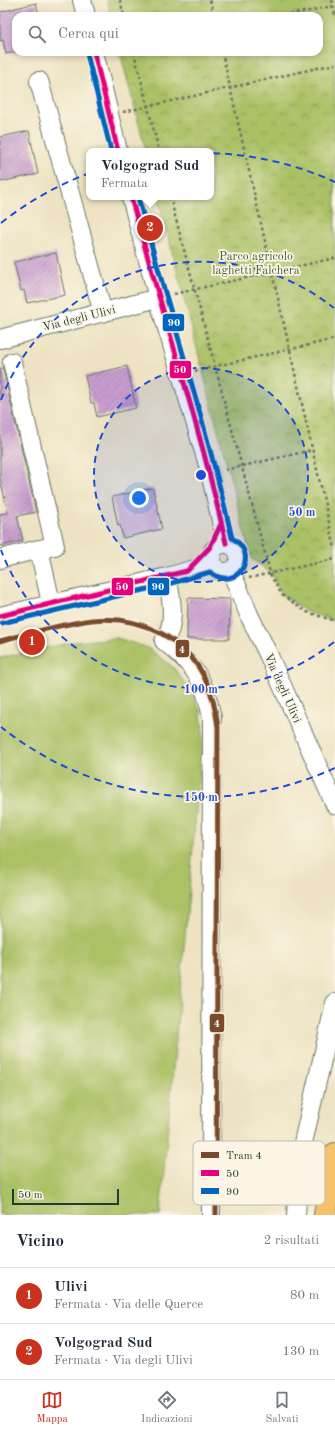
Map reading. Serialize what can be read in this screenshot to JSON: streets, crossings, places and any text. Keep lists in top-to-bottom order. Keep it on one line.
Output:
{"streets":{"street":["Via degli Ulivi"]},"parks":["Parco agricolo laghetti Falchera"],"lines":["transit line 50","transit line 90","tram line 4"],"legend":["Tram 4","50","90"],"scale_bar":"50 m","page":{"search":"Cerca qui","popup":["Volgograd Sud","Fermata"],"pins":["2","1"],"scale":"50 m","heading":["Vicino","2 risultati"],"list":[{"mark":"1","name":"Ulivi","note":"Fermata · Via delle Querce","value":"80 m"},{"mark":"2","name":"Volgograd Sud","note":"Fermata · Via degli Ulivi","value":"130 m"}],"nav":["Mappa","Indicazioni","Salvati"]},"rings":["50 m","100 m","150 m"]}
